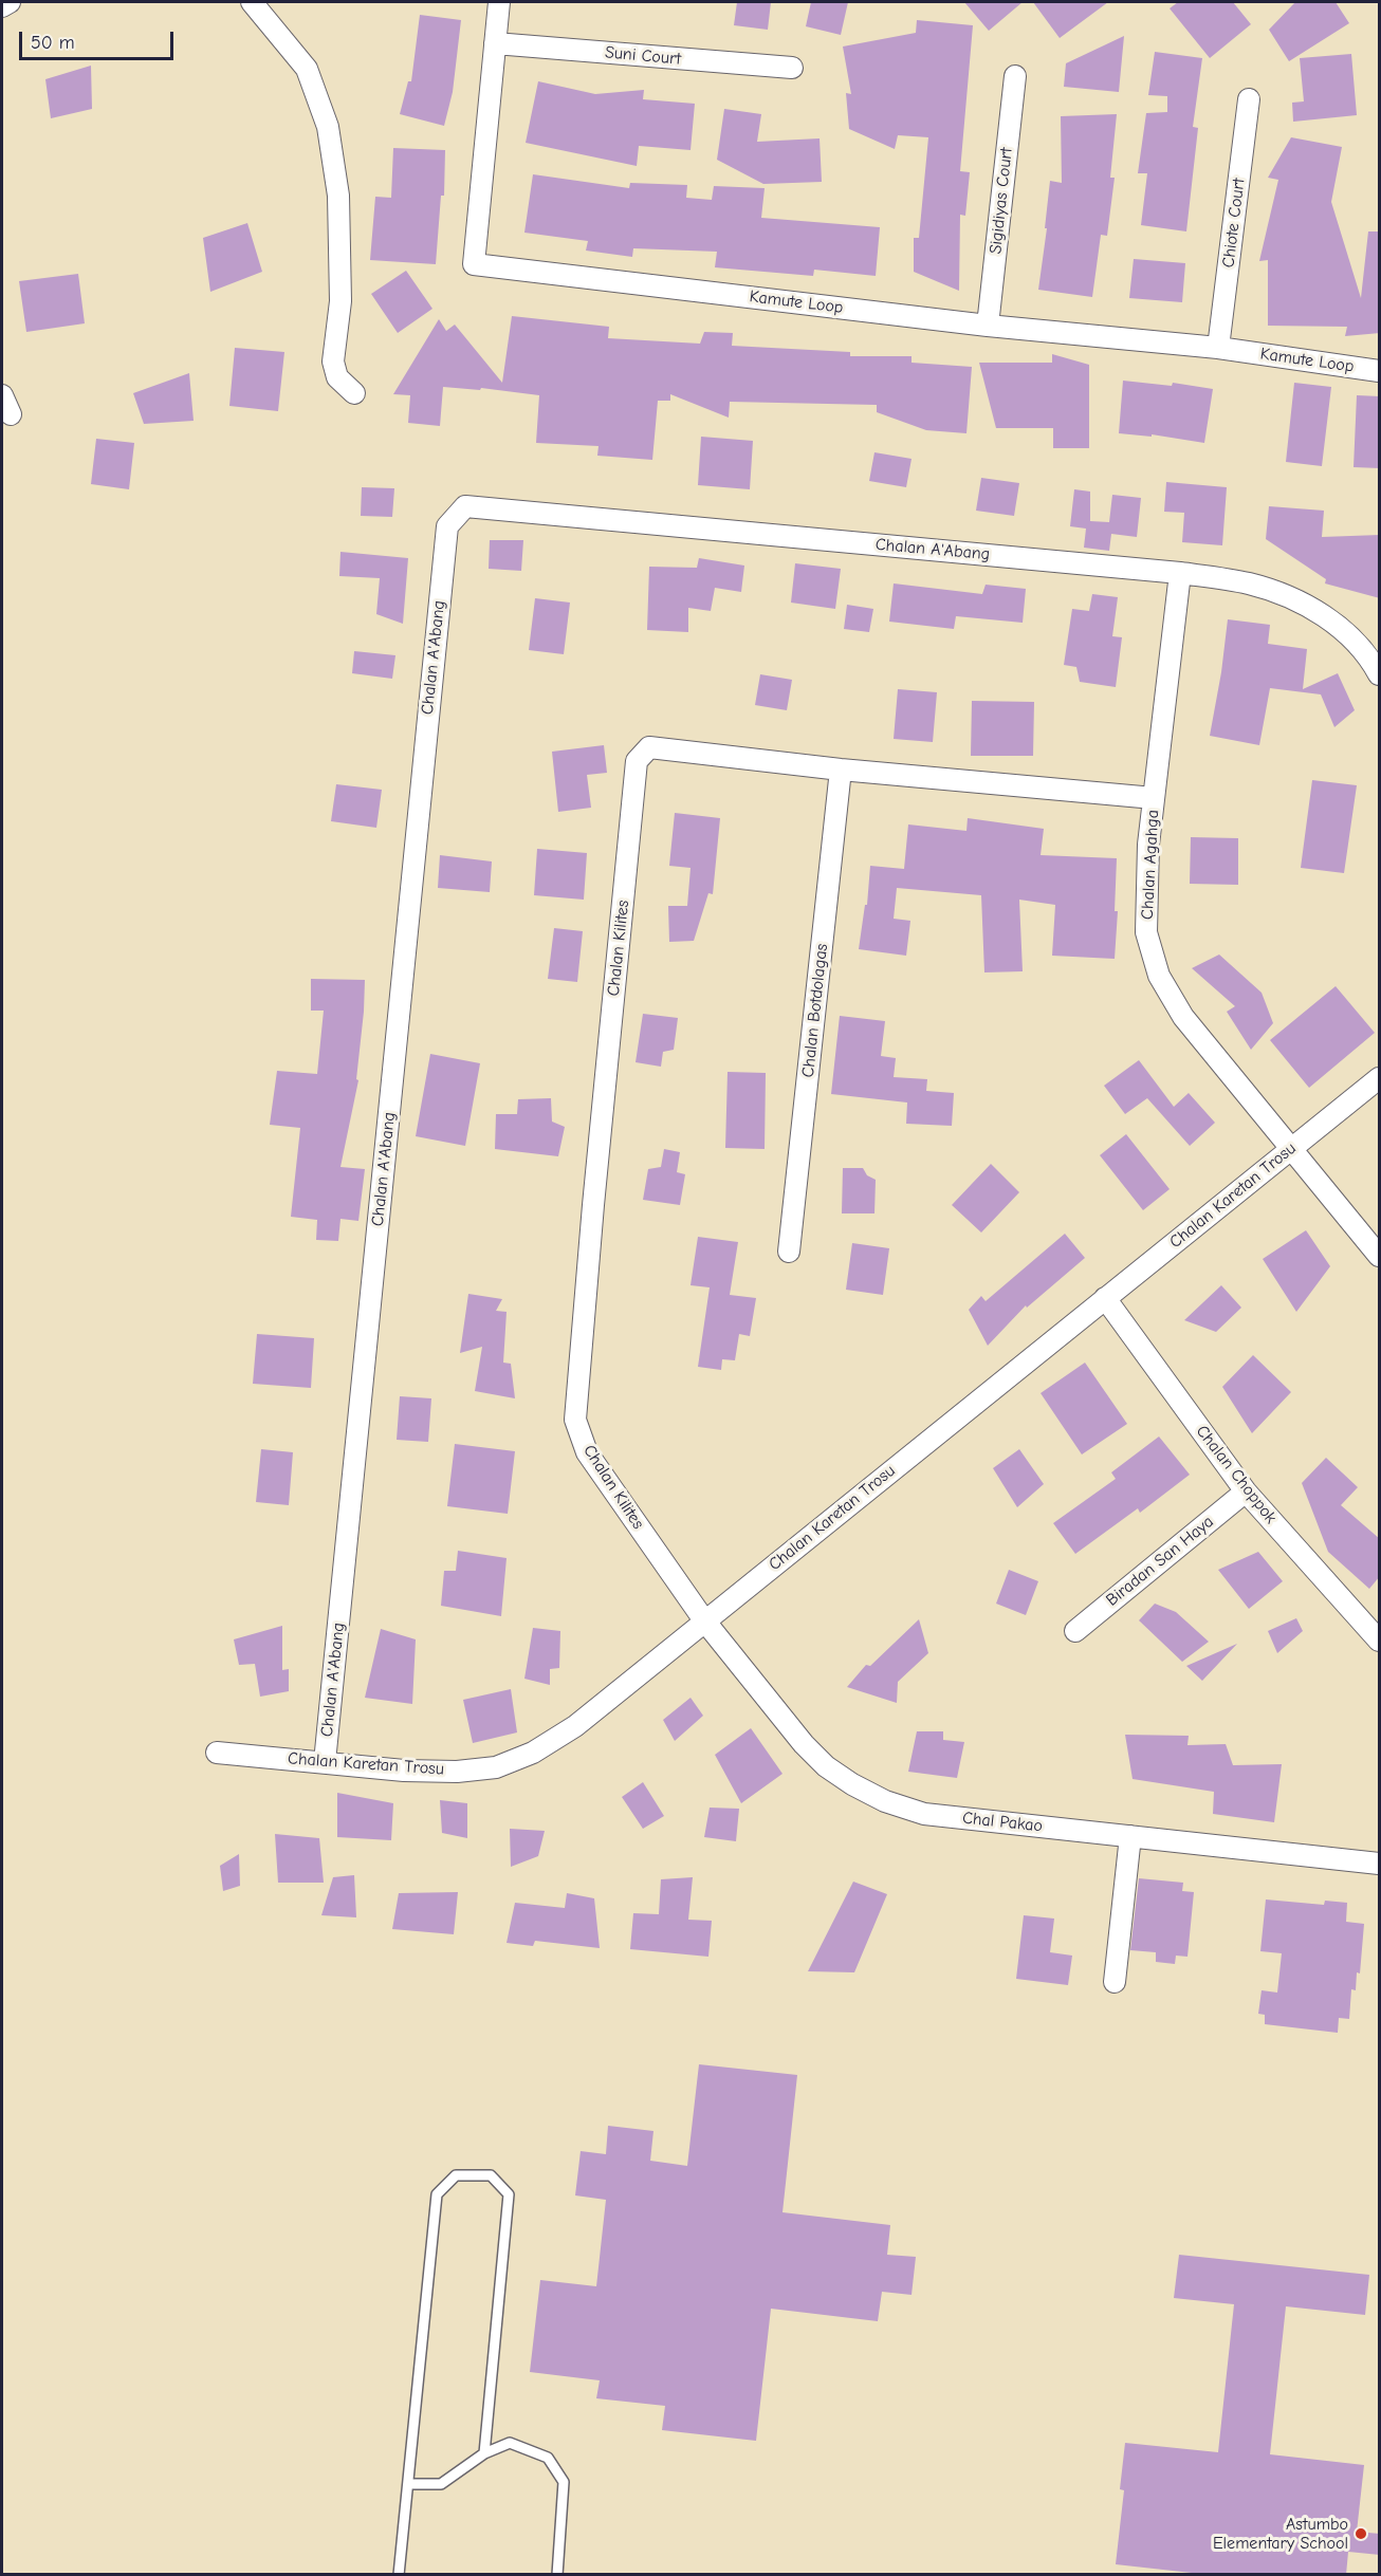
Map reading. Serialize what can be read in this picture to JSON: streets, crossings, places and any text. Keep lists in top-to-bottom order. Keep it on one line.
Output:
{"streets":{"street":["Suni Court","Sigidiyas Court","Chiote Court","Kamute Loop","Chalan A'Abang","Chalan Agahga","Chalan Kilites","Chalan Botdolagas","Chalan Karetan Trosu","Chalan Choppok","Biradan San Haya","Chal Pakao"]},"crossings":[["Suni Court","Kamute Loop"],["Sigidiyas Court","Kamute Loop"],["Chiote Court","Kamute Loop"],["Chalan A'Abang","Chalan Agahga"],["Chalan A'Abang","Chalan Karetan Trosu"],["Chalan Agahga","Chalan Kilites"],["Chalan Agahga","Chalan Karetan Trosu"],["Chalan Kilites","Chalan Botdolagas"],["Chalan Kilites","Chalan Karetan Trosu"],["Chalan Kilites","Chal Pakao"],["Chalan Karetan Trosu","Chalan Choppok"],["Chalan Karetan Trosu","Chal Pakao"],["Chalan Choppok","Biradan San Haya"]],"places":["Astumbo Elementary School"],"scale_bar":"50 m"}
